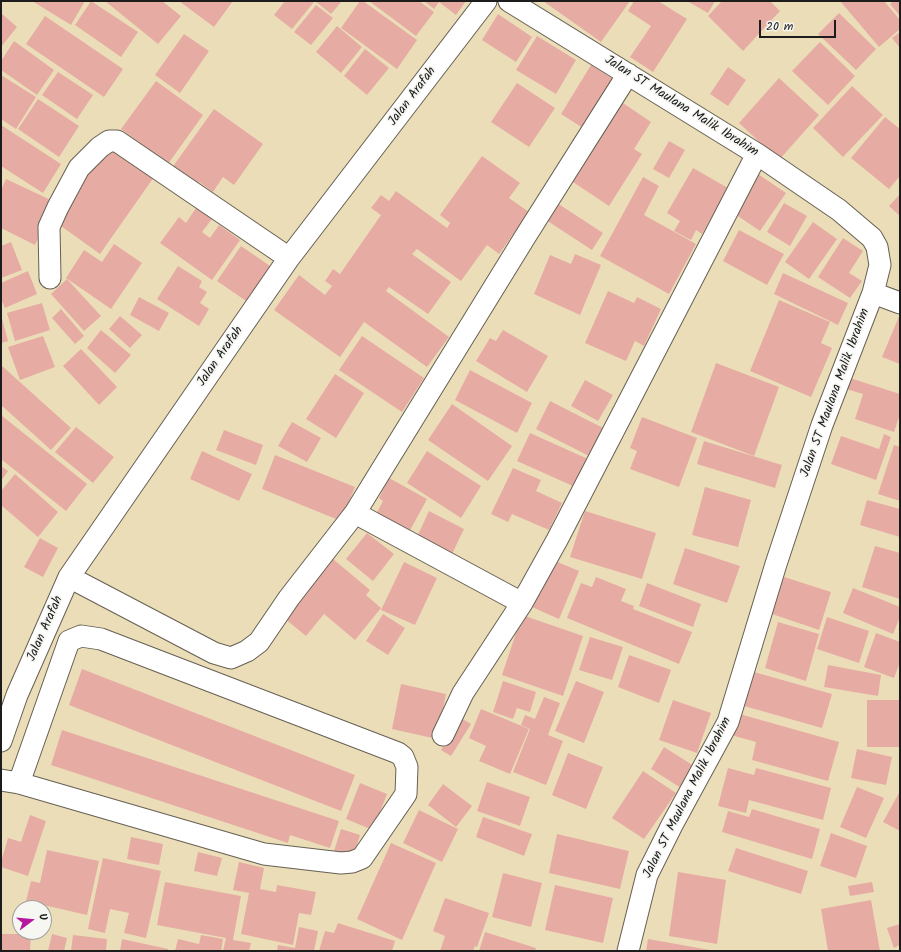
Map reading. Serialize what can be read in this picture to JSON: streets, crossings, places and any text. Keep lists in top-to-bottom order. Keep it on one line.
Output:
{"streets":{"street":["Jalan Arafah","Jalan ST Maulana Malik Ibrahim"]},"scale_bar":"20 m","north":"right"}
